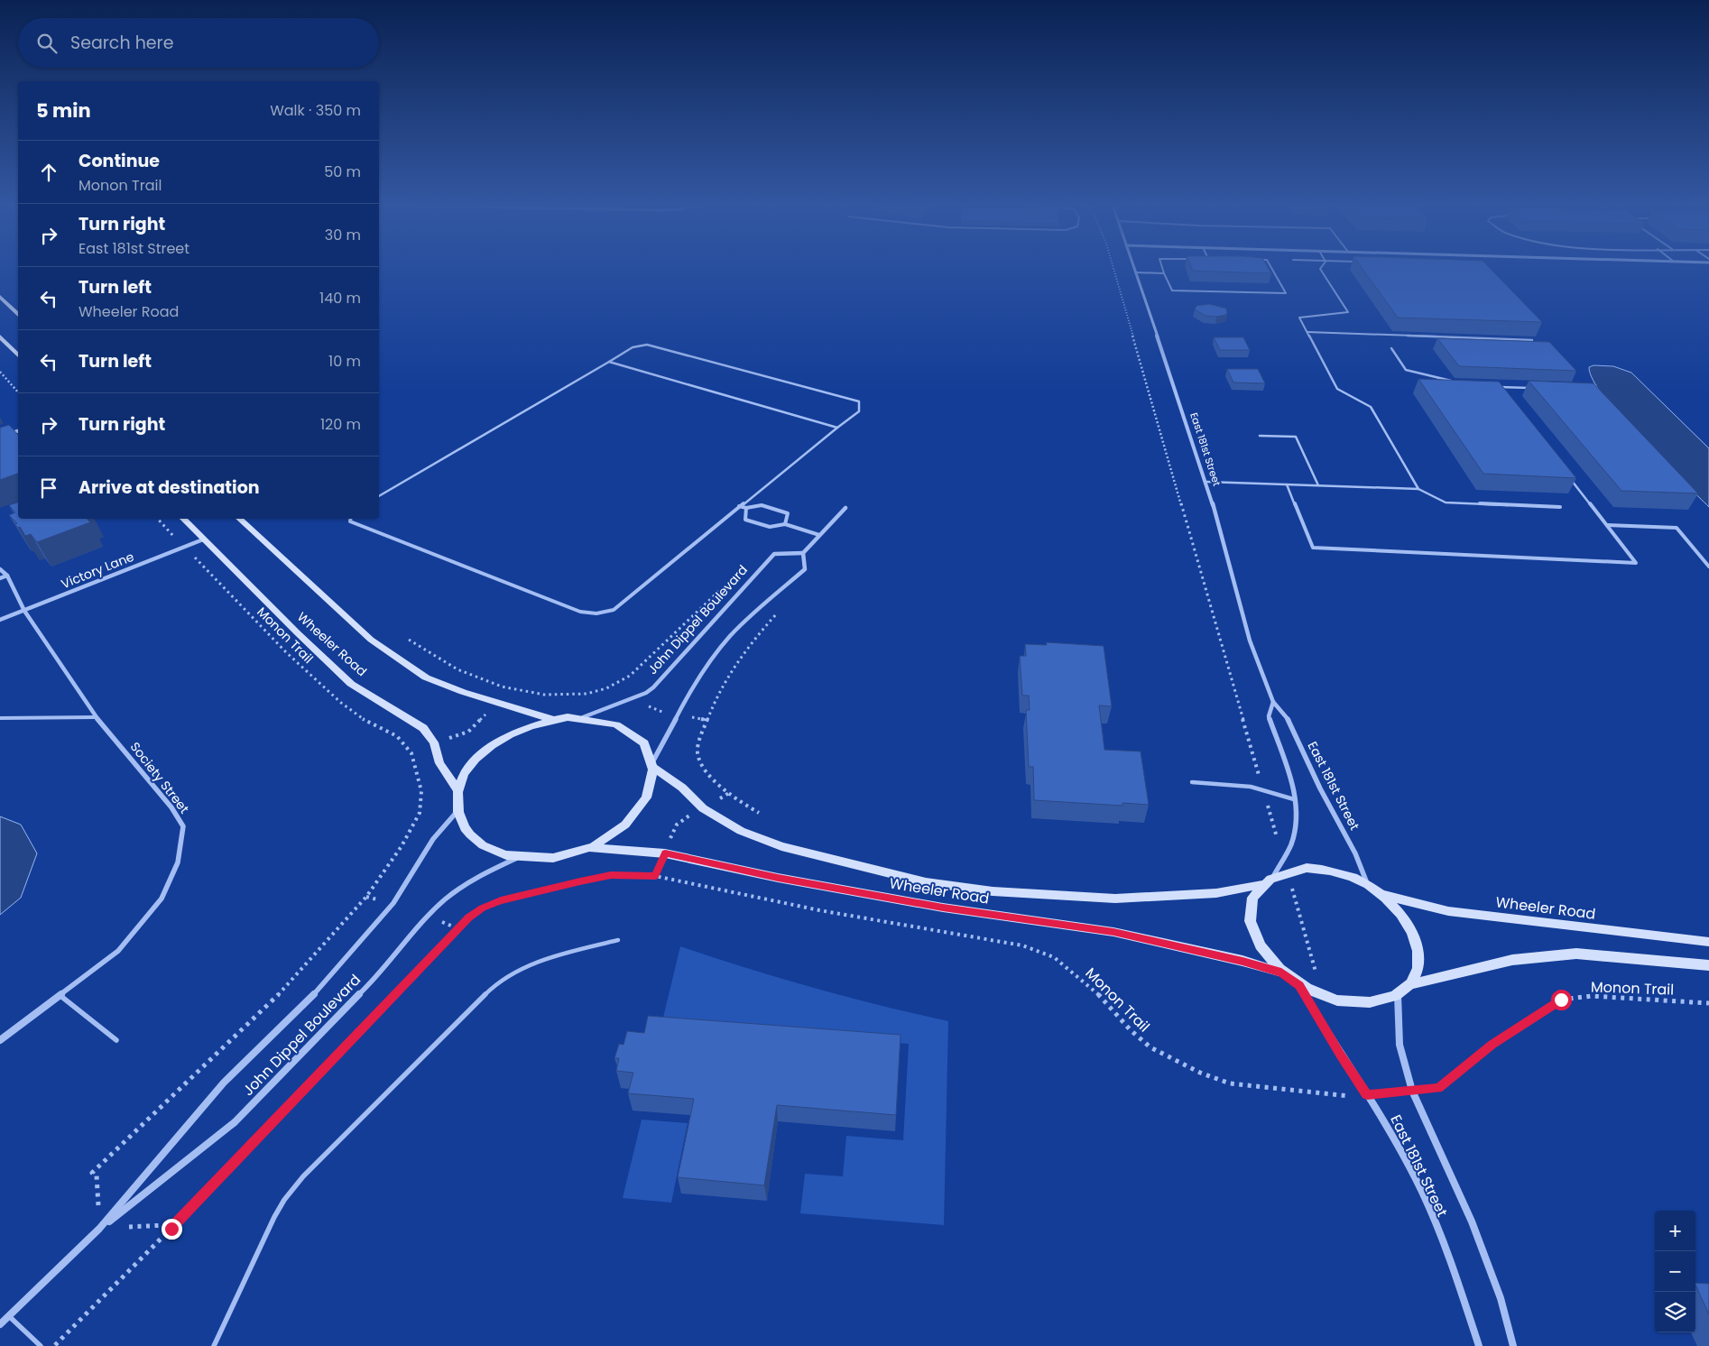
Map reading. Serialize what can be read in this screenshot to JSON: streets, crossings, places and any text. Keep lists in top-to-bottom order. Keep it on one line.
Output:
{"streets":{"street":["East 181st Street","Victory Lane","John Dippel Boulevard","Wheeler Road","Society Street"],"path":["Monon Trail"]},"crossings":[["East 181st Street","Monon Trail"],["Victory Lane","Monon Trail"],["Victory Lane","Wheeler Road"],["Victory Lane","Society Street"]],"page":{"search":"Search here","heading":["5 min","Walk · 350 m"],"list":[["Continue","Monon Trail","50 m"],["Turn right","East 181st Street","30 m"],["Turn left","Wheeler Road","140 m"],["Turn left","10 m"],["Turn right","120 m"],"Arrive at destination"],"map_buttons":["+","−"]}}
